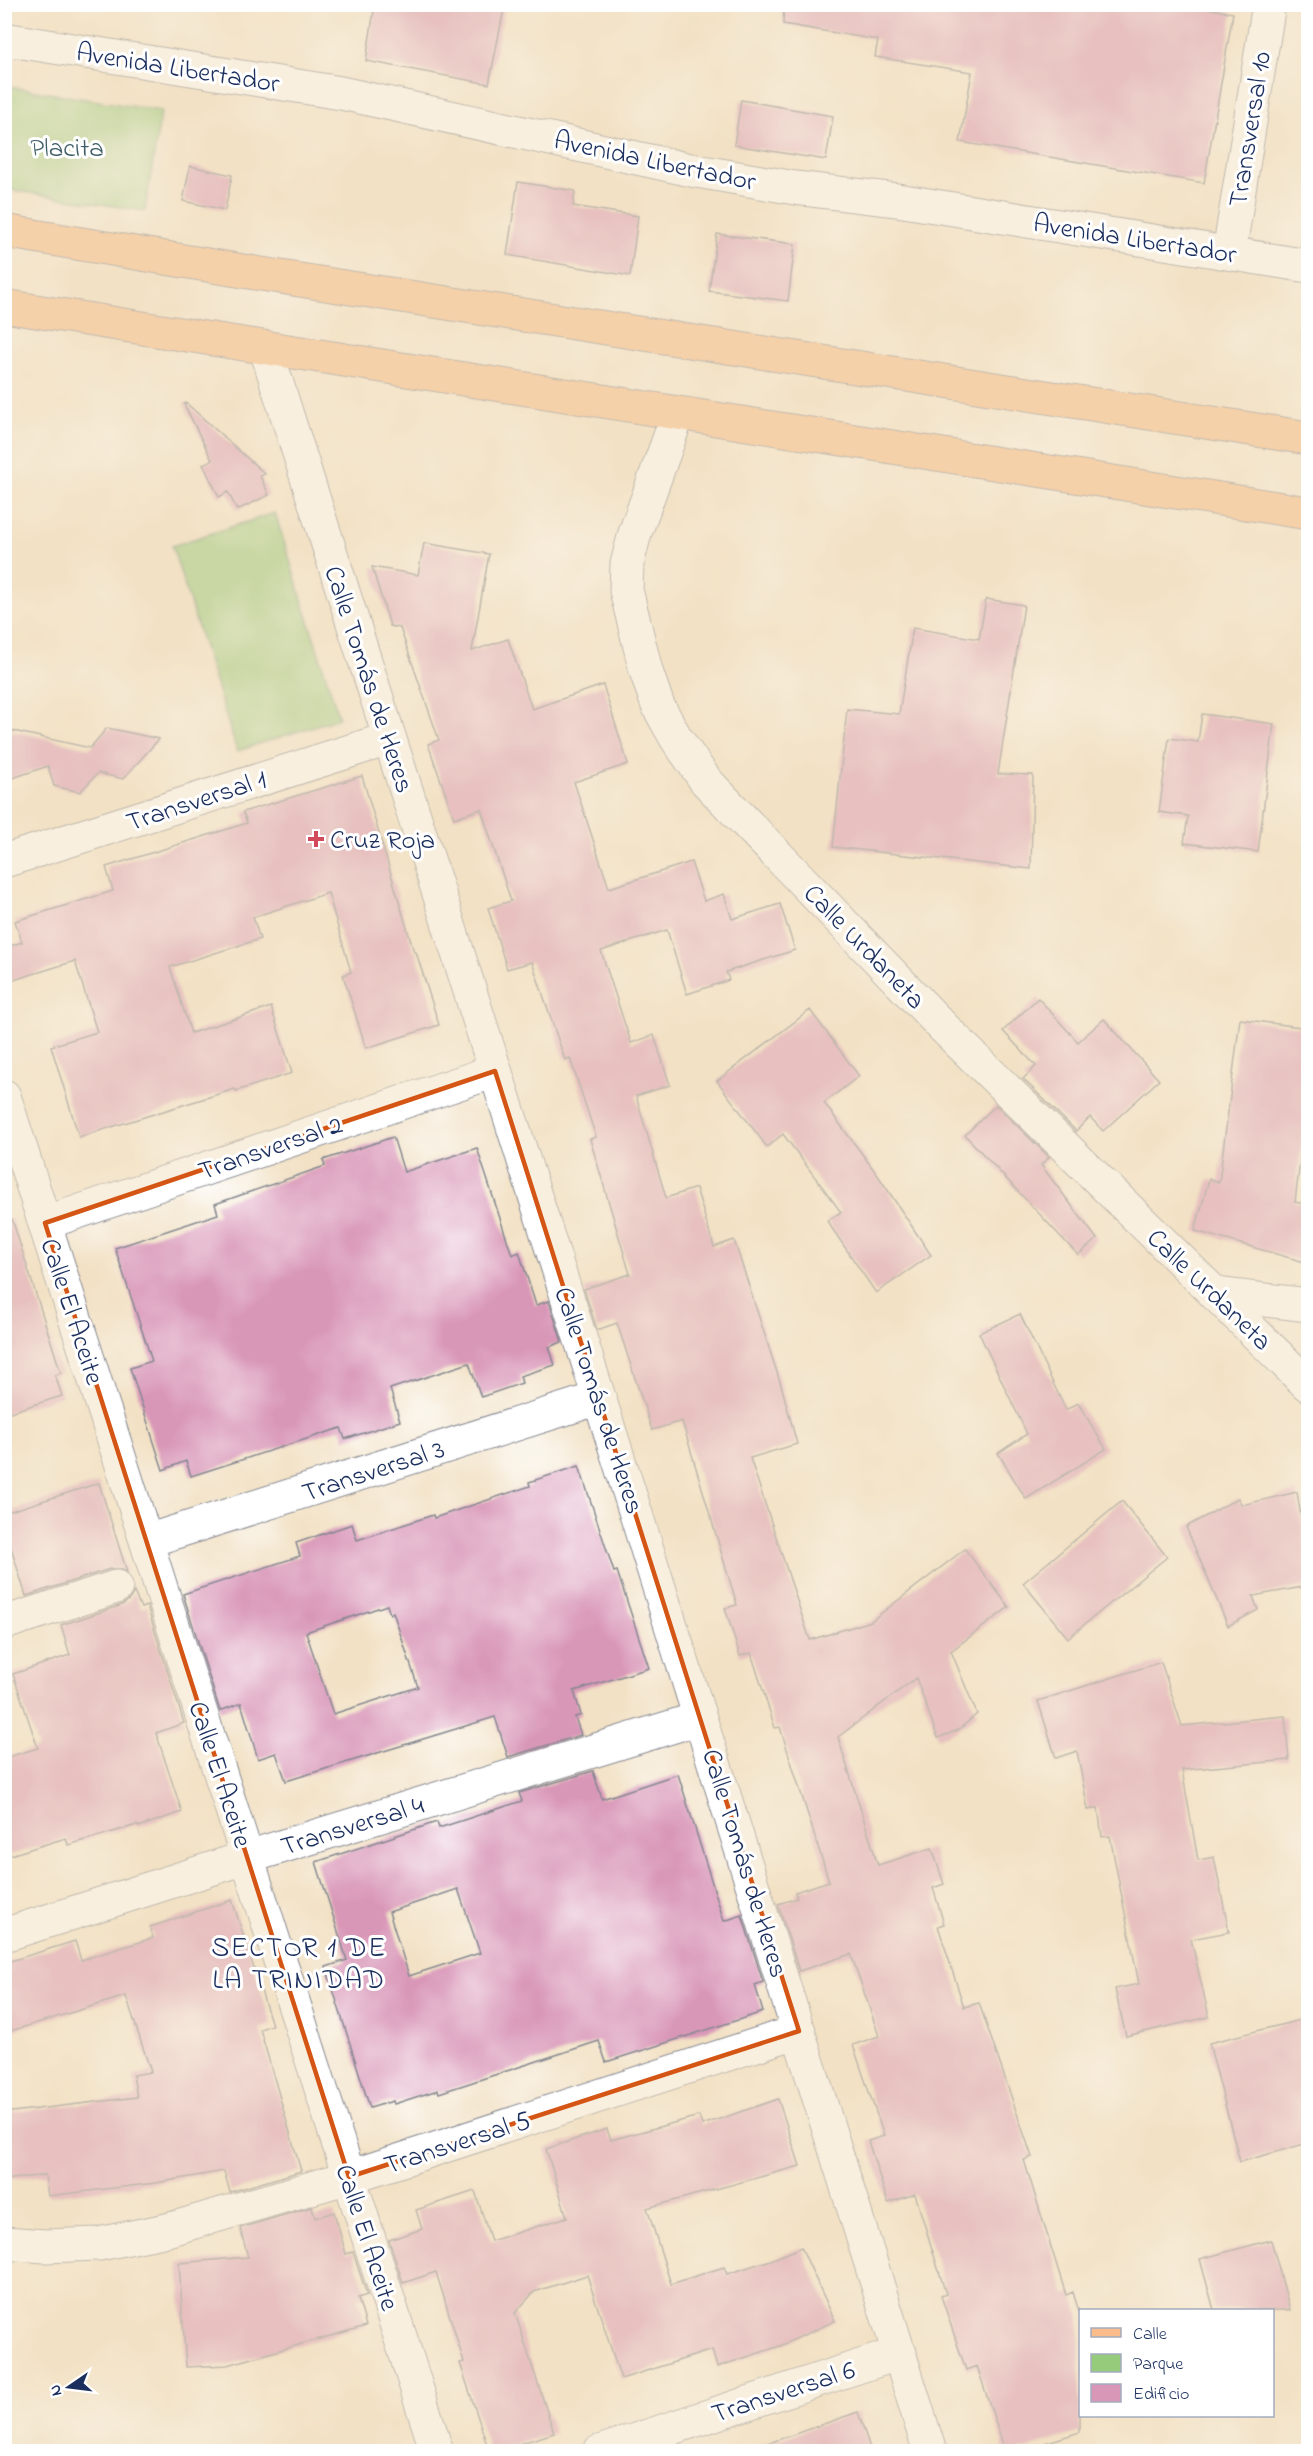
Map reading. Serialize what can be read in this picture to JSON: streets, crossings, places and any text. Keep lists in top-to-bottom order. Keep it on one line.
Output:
{"streets":{"street":["Avenida Libertador","Transversal 10","Calle Tomás de Heres","Transversal 1","Calle Urdaneta","Transversal 2","Calle El Aceite","Transversal 3","Transversal 4","Transversal 5","Transversal 6"]},"crossings":[["Avenida Libertador","Transversal 10"],["Calle Tomás de Heres","Transversal 1"],["Calle Tomás de Heres","Transversal 2"],["Calle Tomás de Heres","Transversal 3"],["Calle Tomás de Heres","Transversal 4"],["Calle Tomás de Heres","Transversal 5"],["Calle Tomás de Heres","Transversal 6"],["Transversal 2","Calle El Aceite"],["Calle El Aceite","Transversal 3"],["Calle El Aceite","Transversal 4"],["Calle El Aceite","Transversal 5"]],"districts":["SECTOR 1 DE LA TRINIDAD"],"parks":["Placita"],"places":{"health":["Cruz Roja"]},"legend":["Calle","Parque","Edificio"],"north":"left"}
